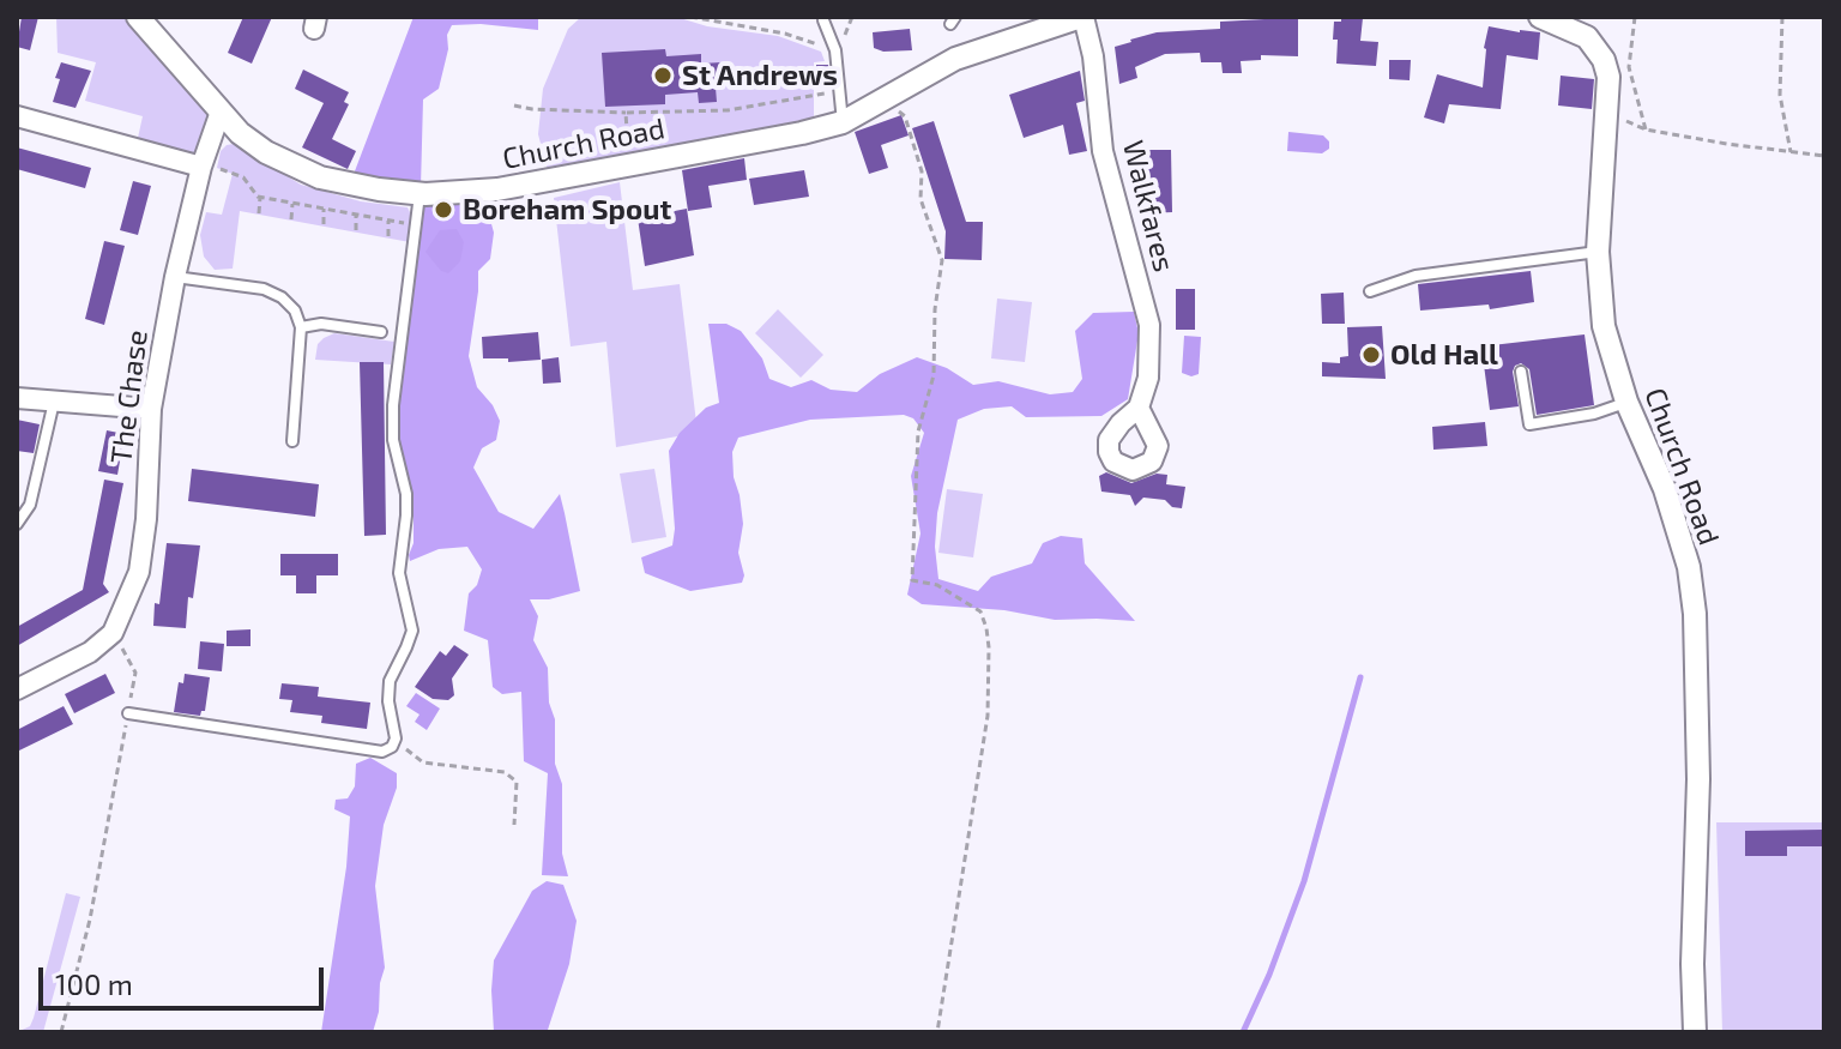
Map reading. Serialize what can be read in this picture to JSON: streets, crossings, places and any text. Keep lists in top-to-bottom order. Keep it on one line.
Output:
{"streets":{"street":["Church Road","Walkfares","The Chase"]},"crossings":[["Church Road","Walkfares"],["Church Road","The Chase"]],"places":["St Andrews","Boreham Spout","Old Hall"],"scale_bar":"100 m"}
